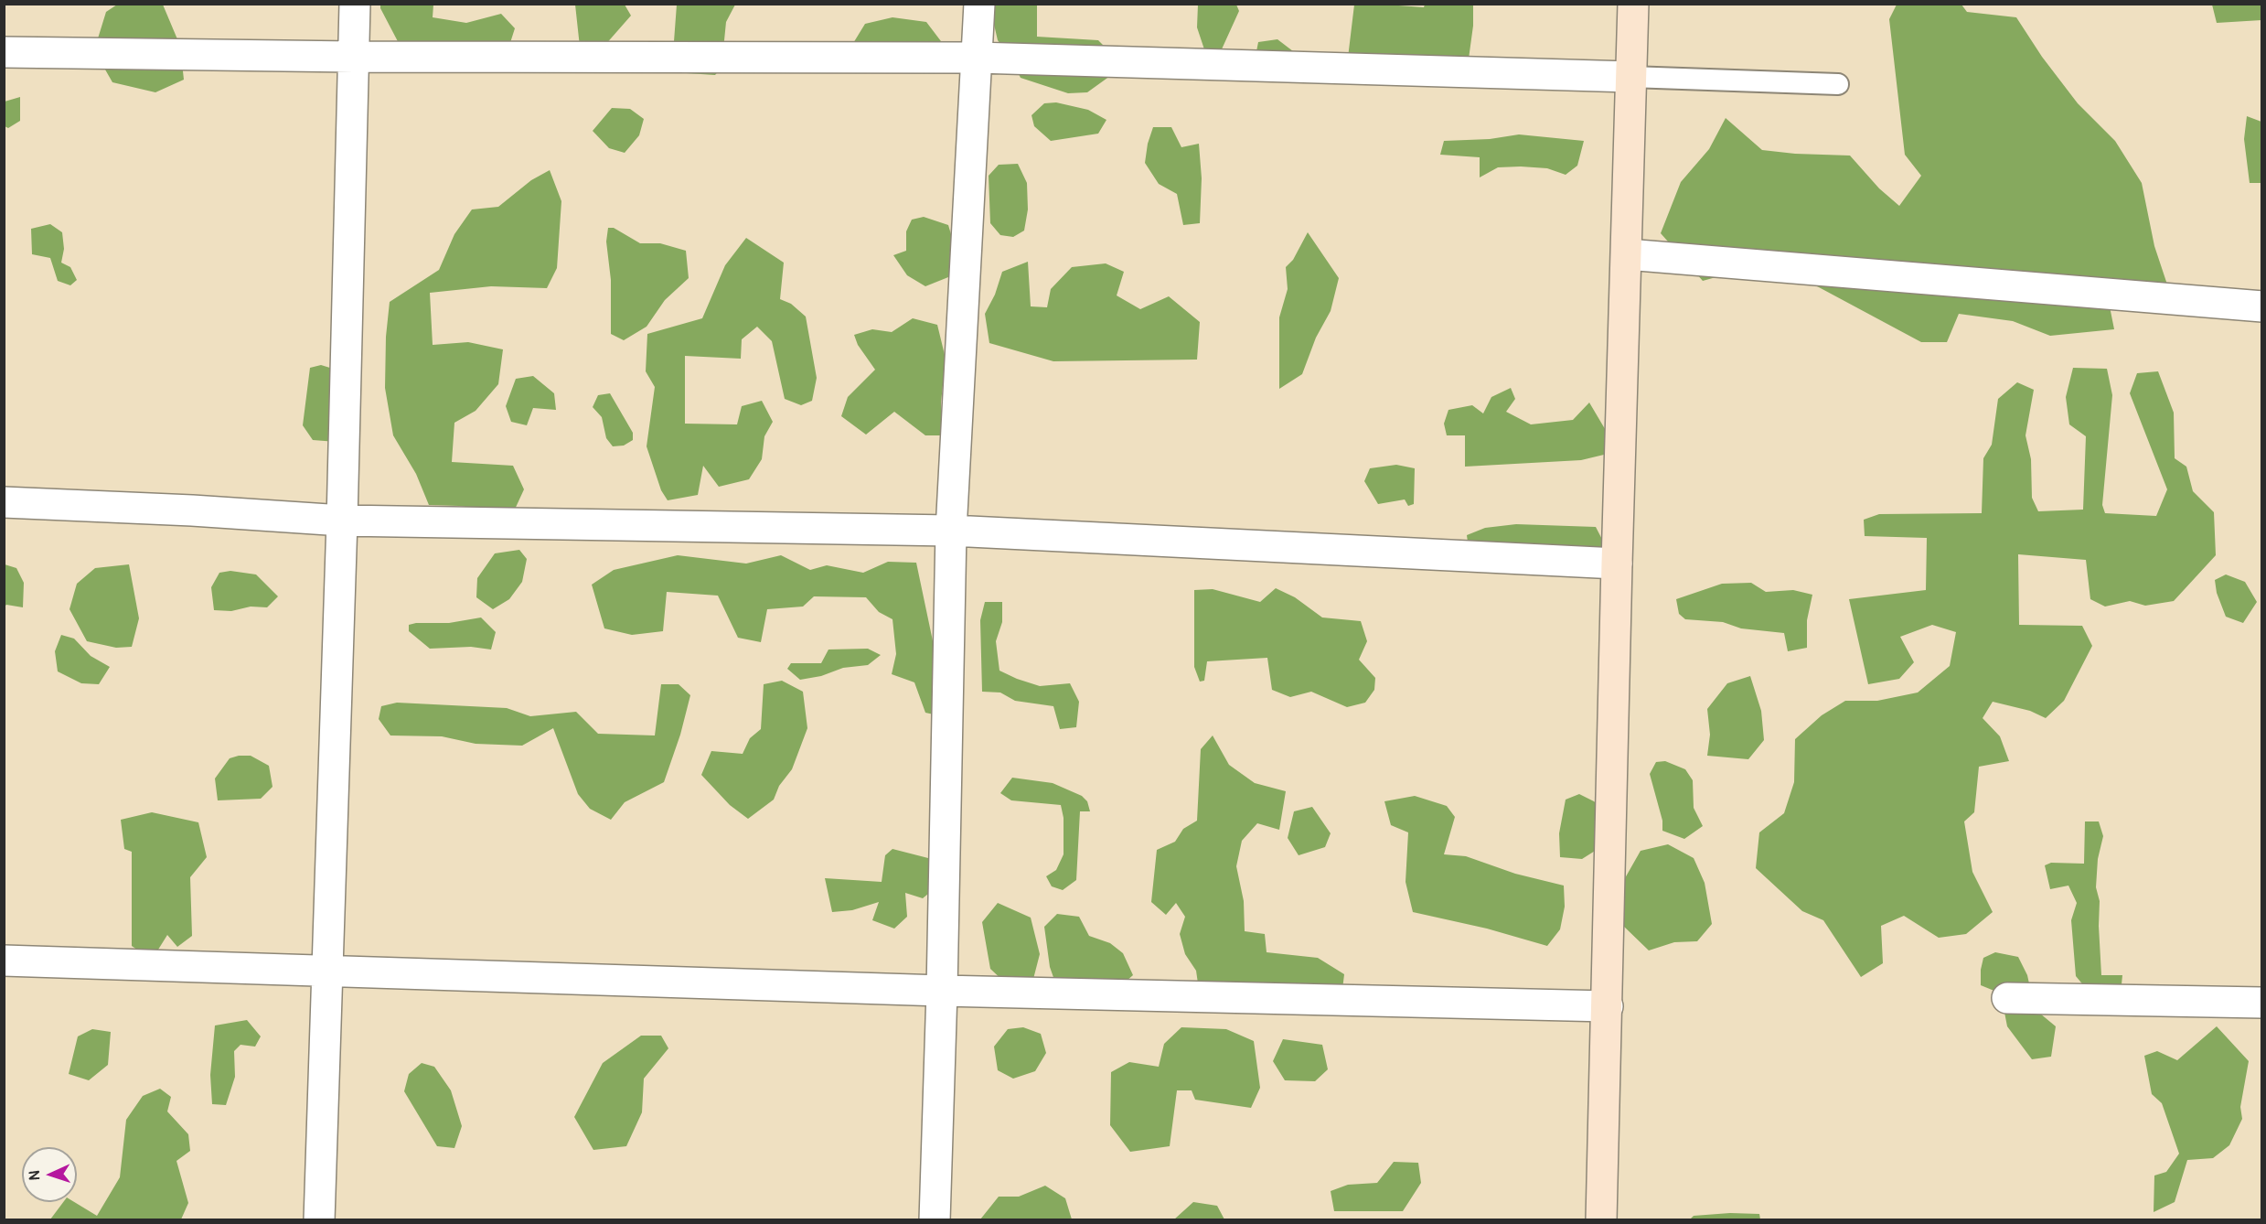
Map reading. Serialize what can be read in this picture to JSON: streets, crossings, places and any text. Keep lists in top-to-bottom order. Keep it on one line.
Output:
{"north":"left"}
